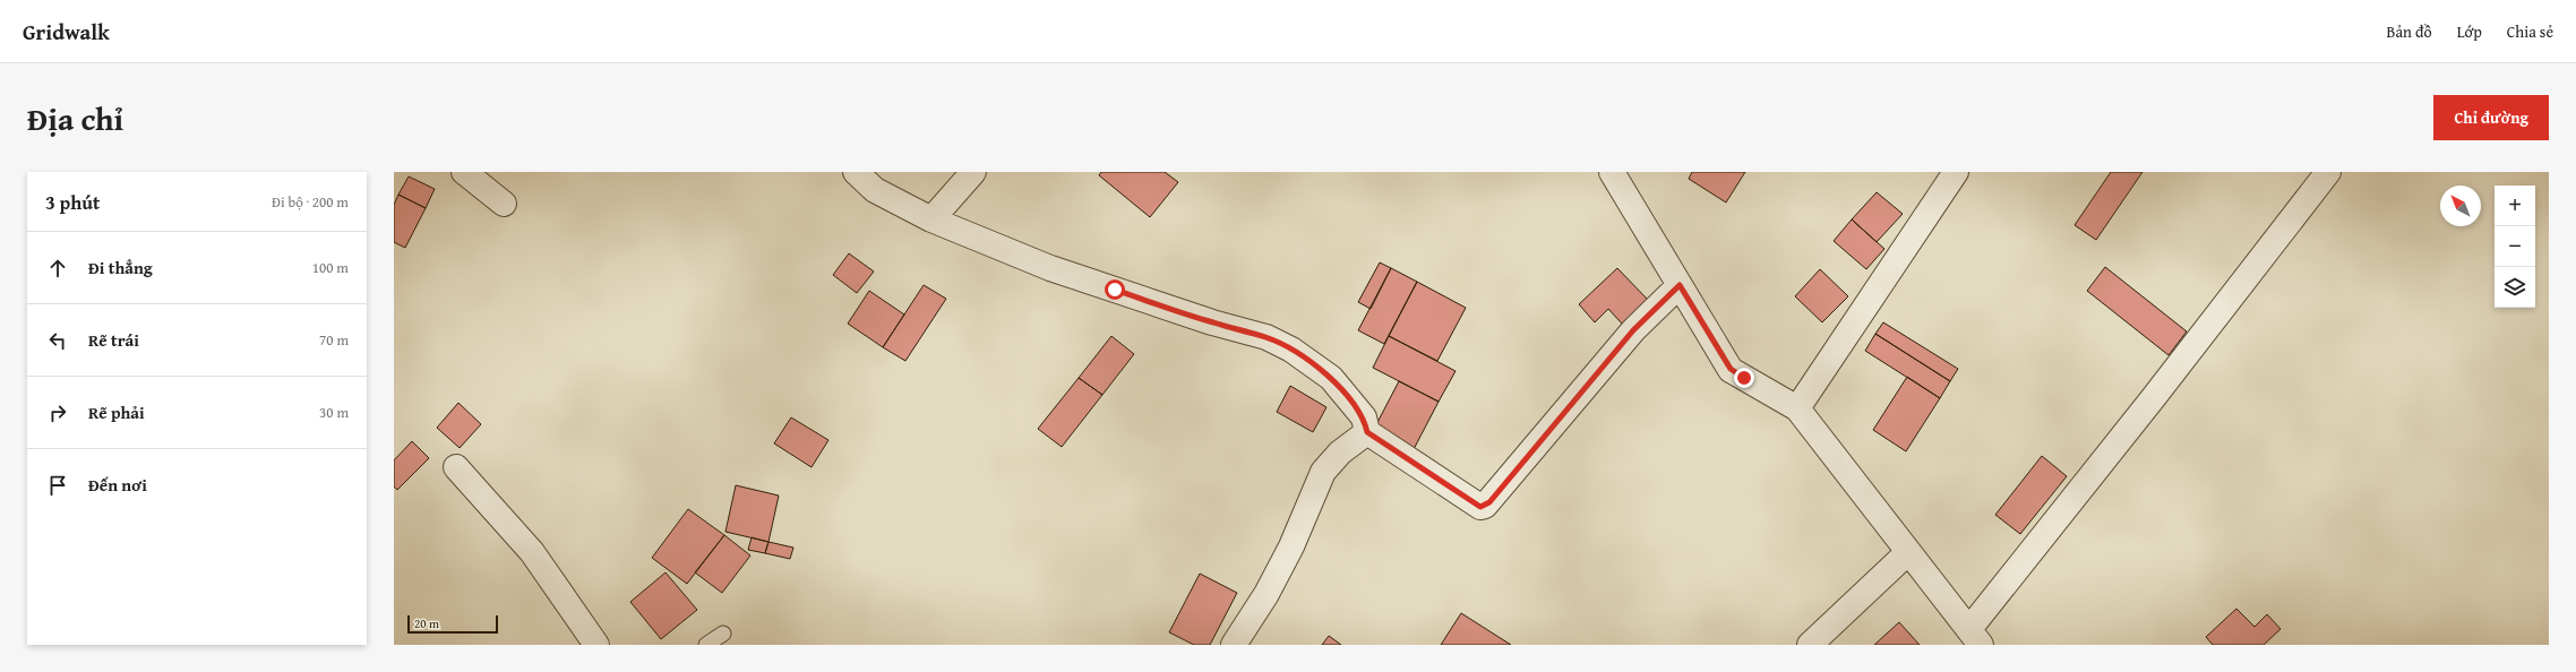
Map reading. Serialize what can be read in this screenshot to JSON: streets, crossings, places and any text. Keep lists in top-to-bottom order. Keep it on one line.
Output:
{"scale_bar":"20 m","north":"top left","page":{"header":"Gridwalk","nav":["Bản đồ","Lớp","Chia sẻ"],"title":"Địa chỉ","buttons":"Chỉ đường","heading":["3 phút","Đi bộ · 200 m"],"map_buttons":["+","−"],"list":[["Đi thẳng","100 m"],["Rẽ trái","70 m"],["Rẽ phải","30 m"],"Đến nơi"],"scale":"20 m"}}
